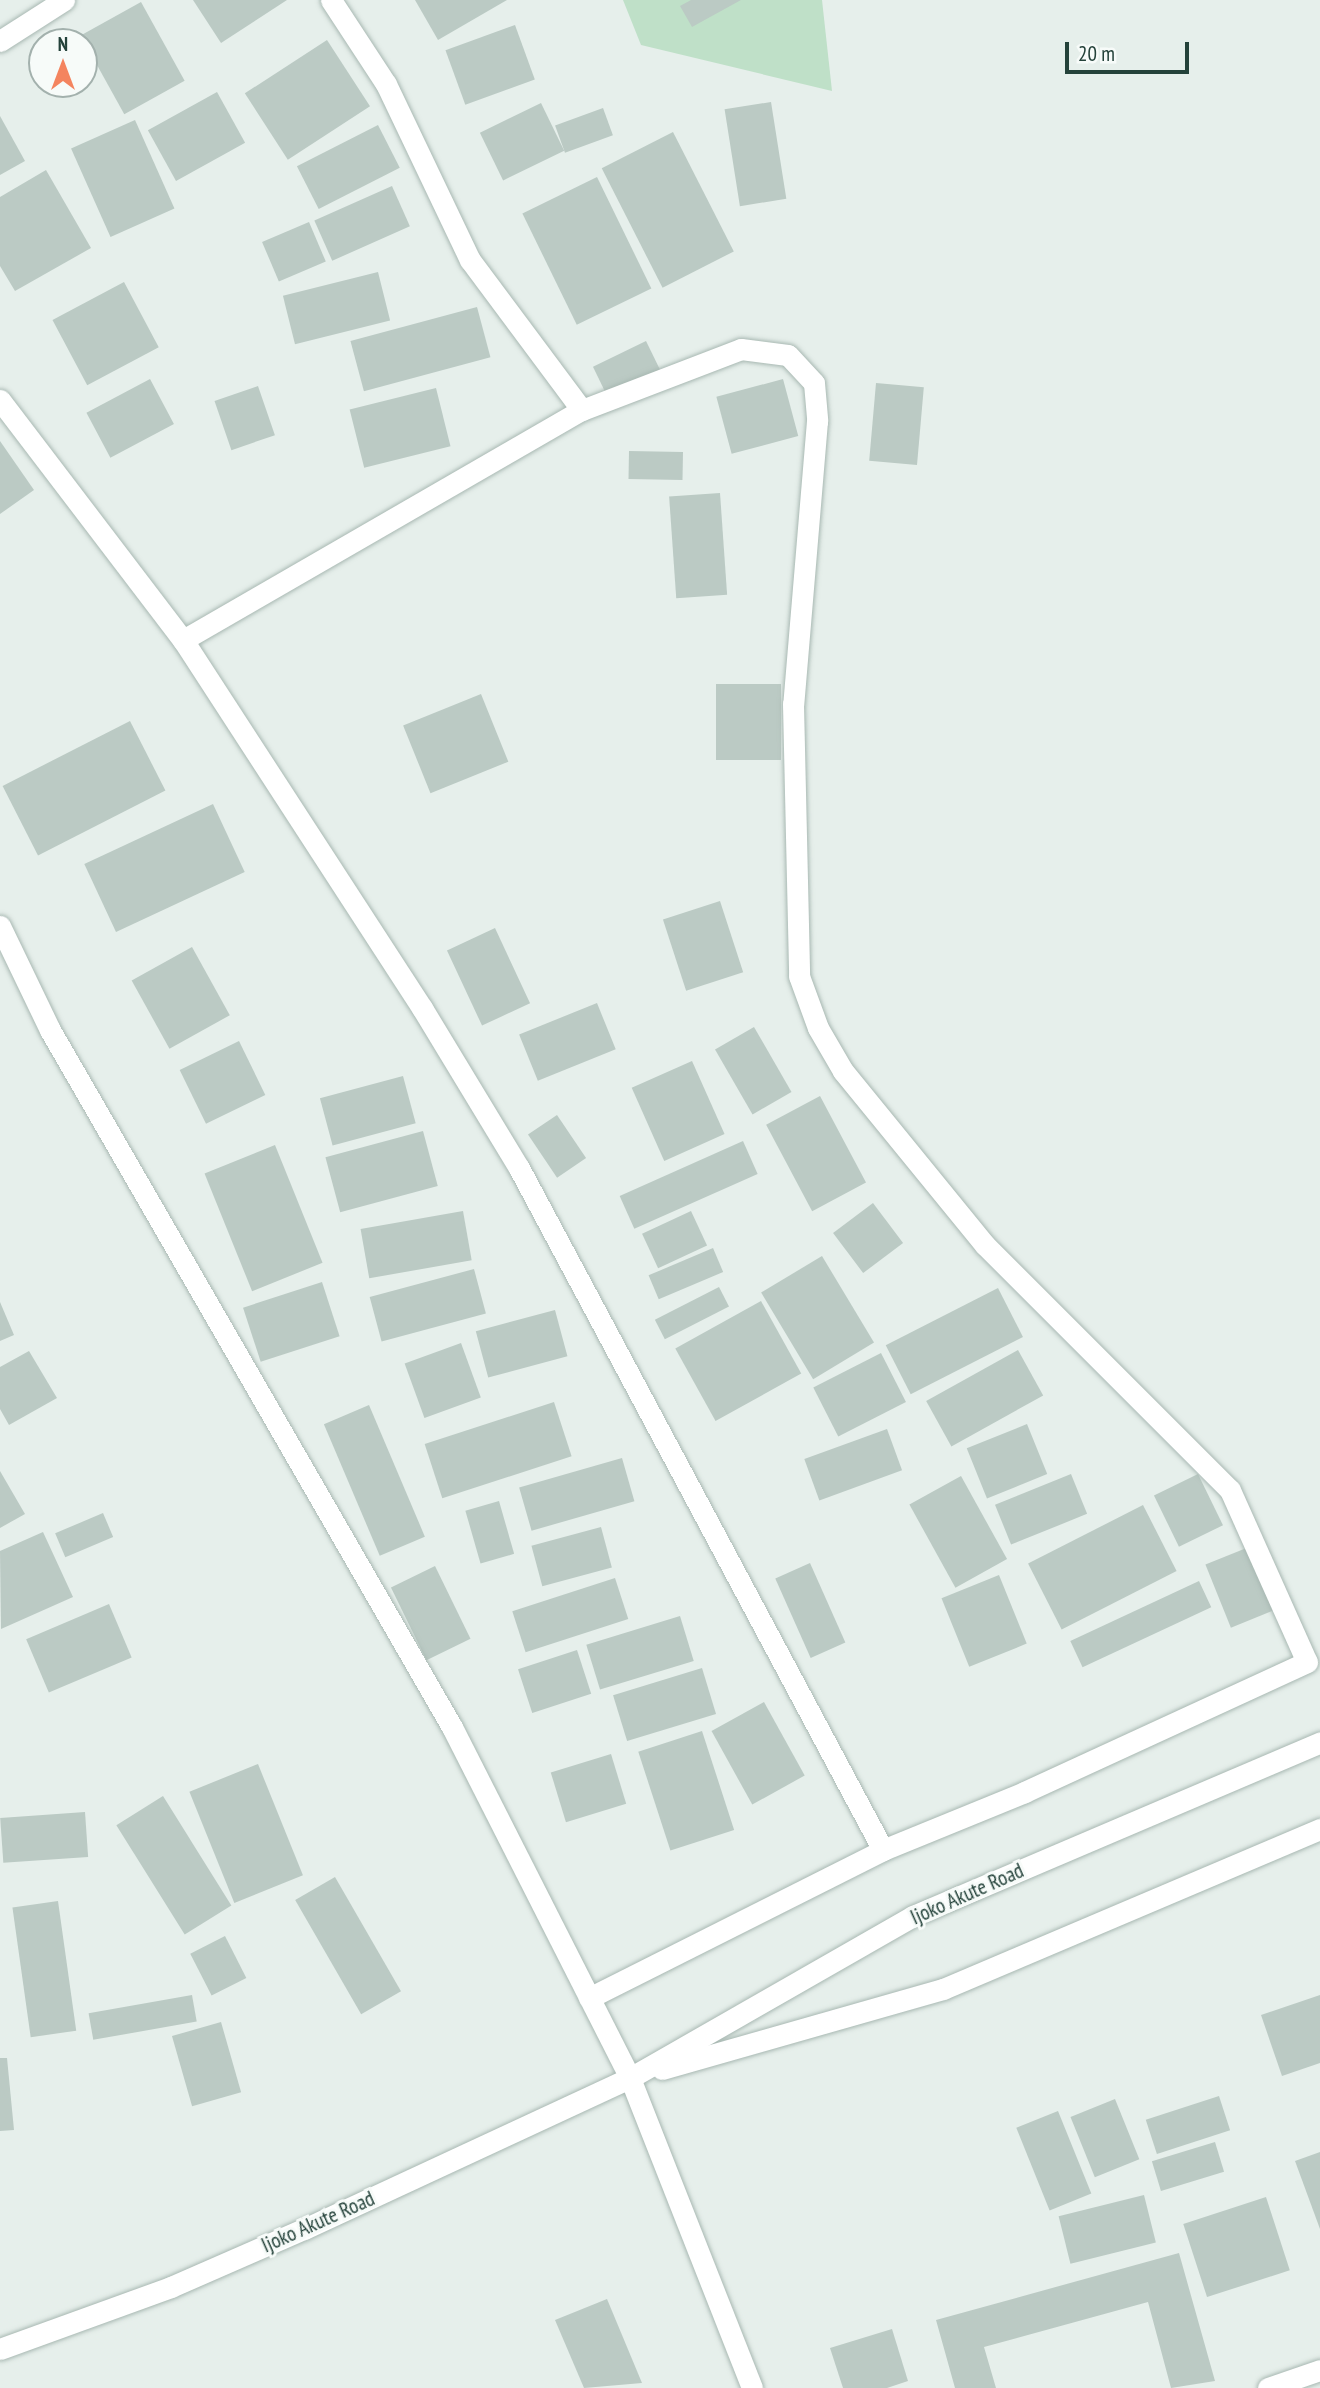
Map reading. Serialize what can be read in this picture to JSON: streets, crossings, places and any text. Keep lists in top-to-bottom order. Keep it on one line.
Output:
{"streets":{"street":["Ijoko Akute Road"]},"scale_bar":"20 m","north":"top"}
